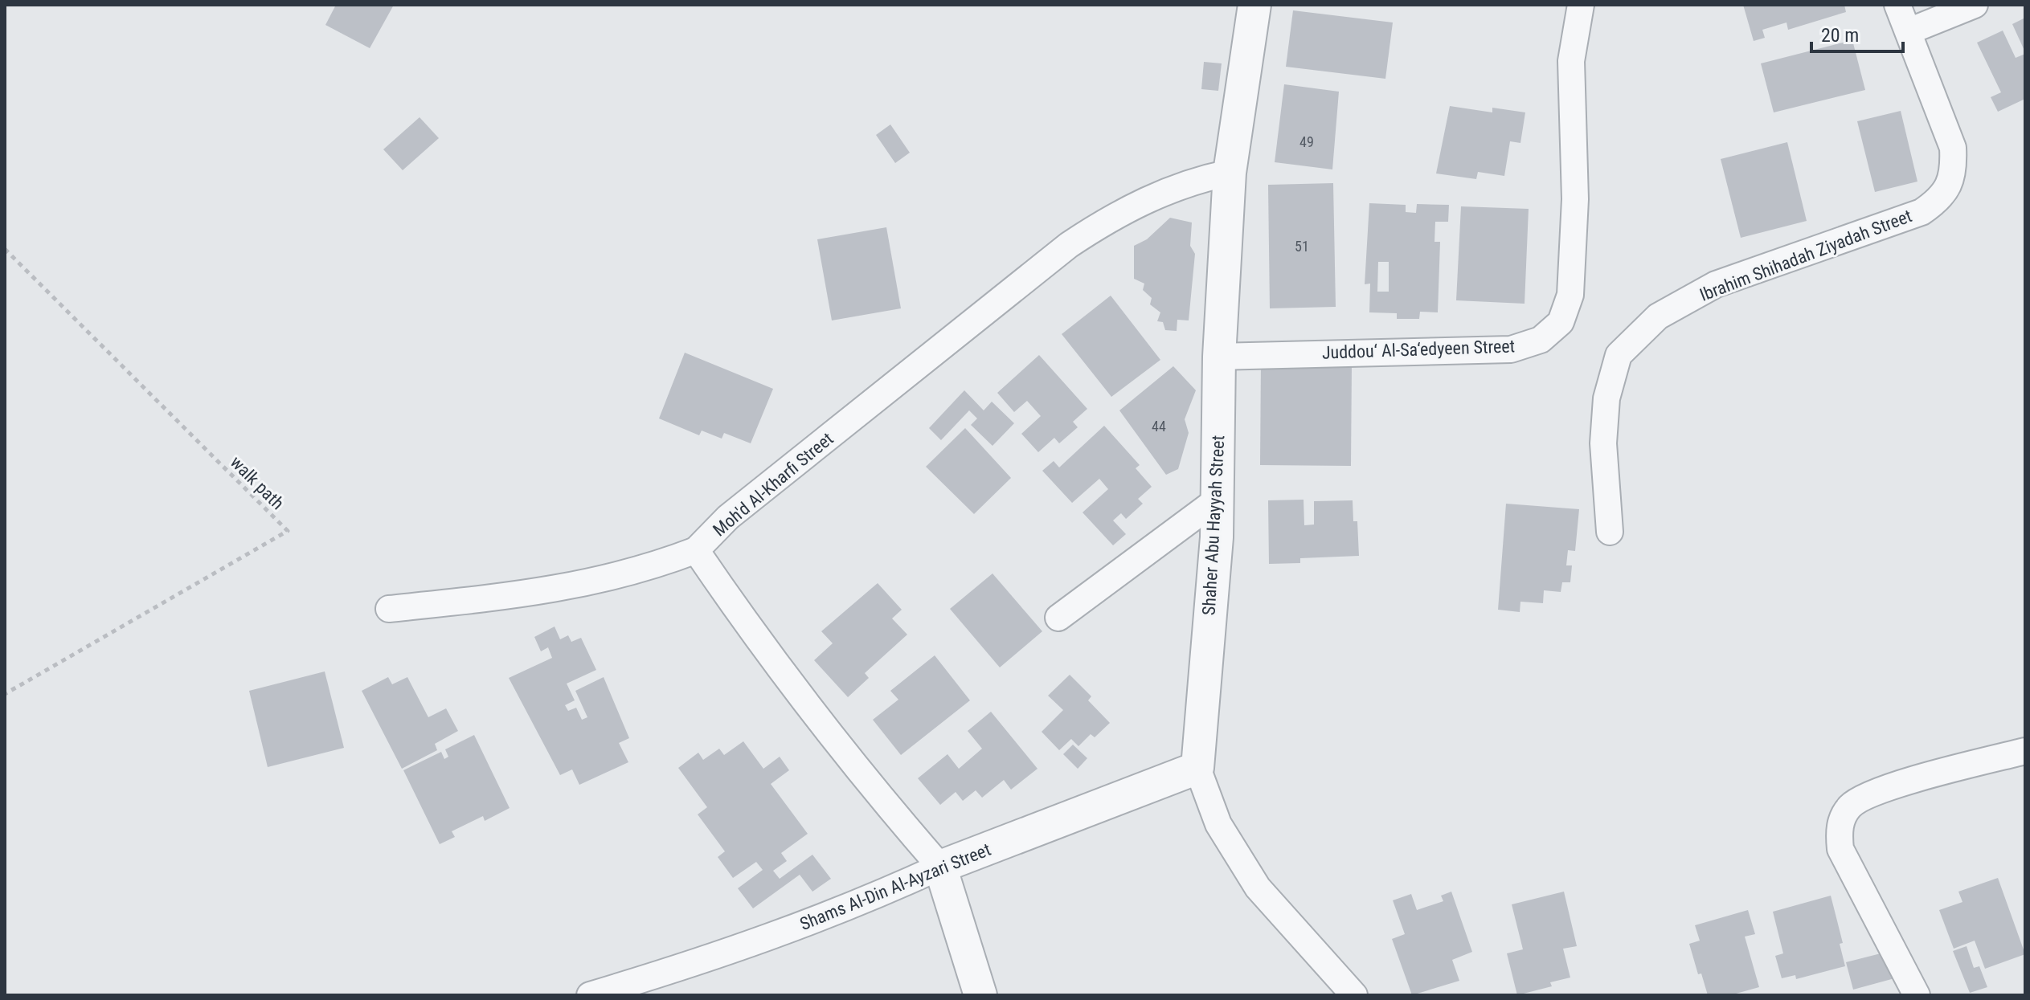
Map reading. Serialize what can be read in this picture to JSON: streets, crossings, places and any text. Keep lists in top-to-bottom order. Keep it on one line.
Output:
{"streets":{"street":["Ibrahim Shihadah Ziyadah Street","Juddou‘ Al-Sa‘edyeen Street","Moh'd Al-Kharfi Street","Shaher Abu Hayyah Street","Shams Al-Din Al-Ayzari Street"],"path":["walk path"]},"crossings":[["Juddou‘ Al-Sa‘edyeen Street","Shaher Abu Hayyah Street"],["Moh'd Al-Kharfi Street","Shaher Abu Hayyah Street"],["Moh'd Al-Kharfi Street","Shams Al-Din Al-Ayzari Street"],["Shaher Abu Hayyah Street","Shams Al-Din Al-Ayzari Street"]],"house_numbers":["49","51","44"],"scale_bar":"20 m"}
